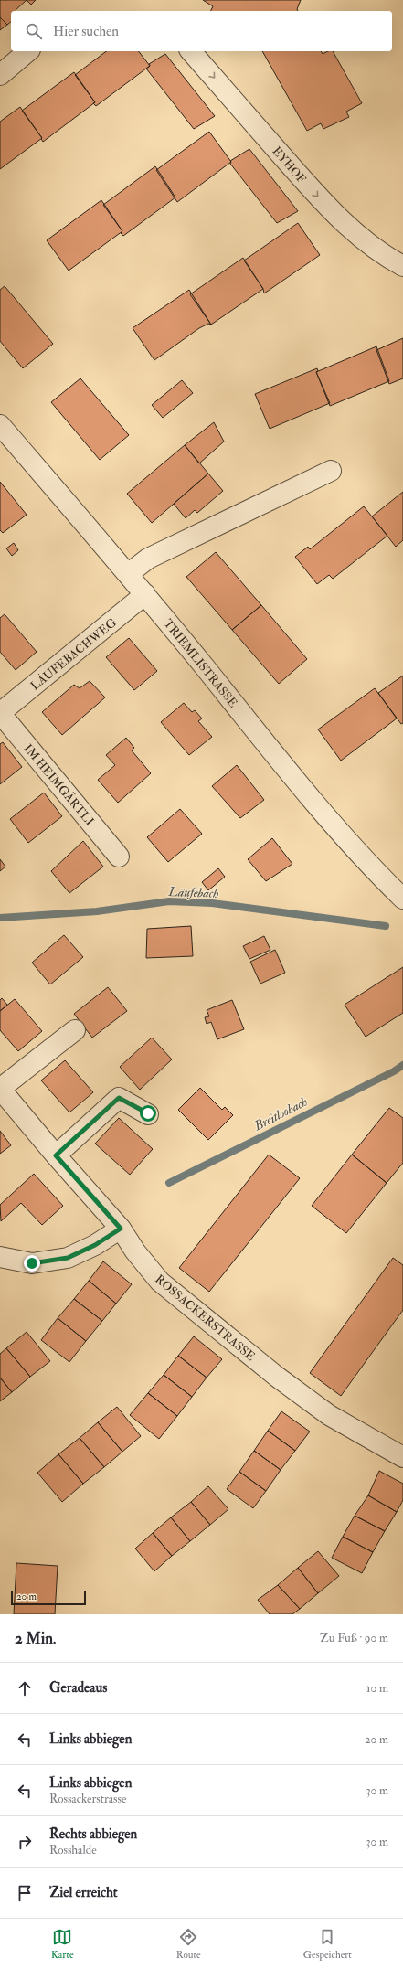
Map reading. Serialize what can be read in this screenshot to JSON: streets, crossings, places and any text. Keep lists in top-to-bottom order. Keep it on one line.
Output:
{"streets":{"street":["EYHOF","LÄUFEBACHWEG","TRIEMLISTRASSE","IM HEIMGÄRTLI","ROSSACKERSTRASSE"]},"crossings":[["LÄUFEBACHWEG","TRIEMLISTRASSE"],["LÄUFEBACHWEG","IM HEIMGÄRTLI"]],"one_way":["EYHOF"],"water":["Läufebach","Breitloobach"],"scale_bar":"20 m","page":{"search":"Hier suchen","scale":"20 m","heading":["2 Min.","Zu Fuß · 90 m"],"list":[["Geradeaus","10 m"],["Links abbiegen","20 m"],["Links abbiegen","Rossackerstrasse","30 m"],["Rechts abbiegen","Rosshalde","30 m"],"Ziel erreicht"],"nav":["Karte","Route","Gespeichert"]}}
